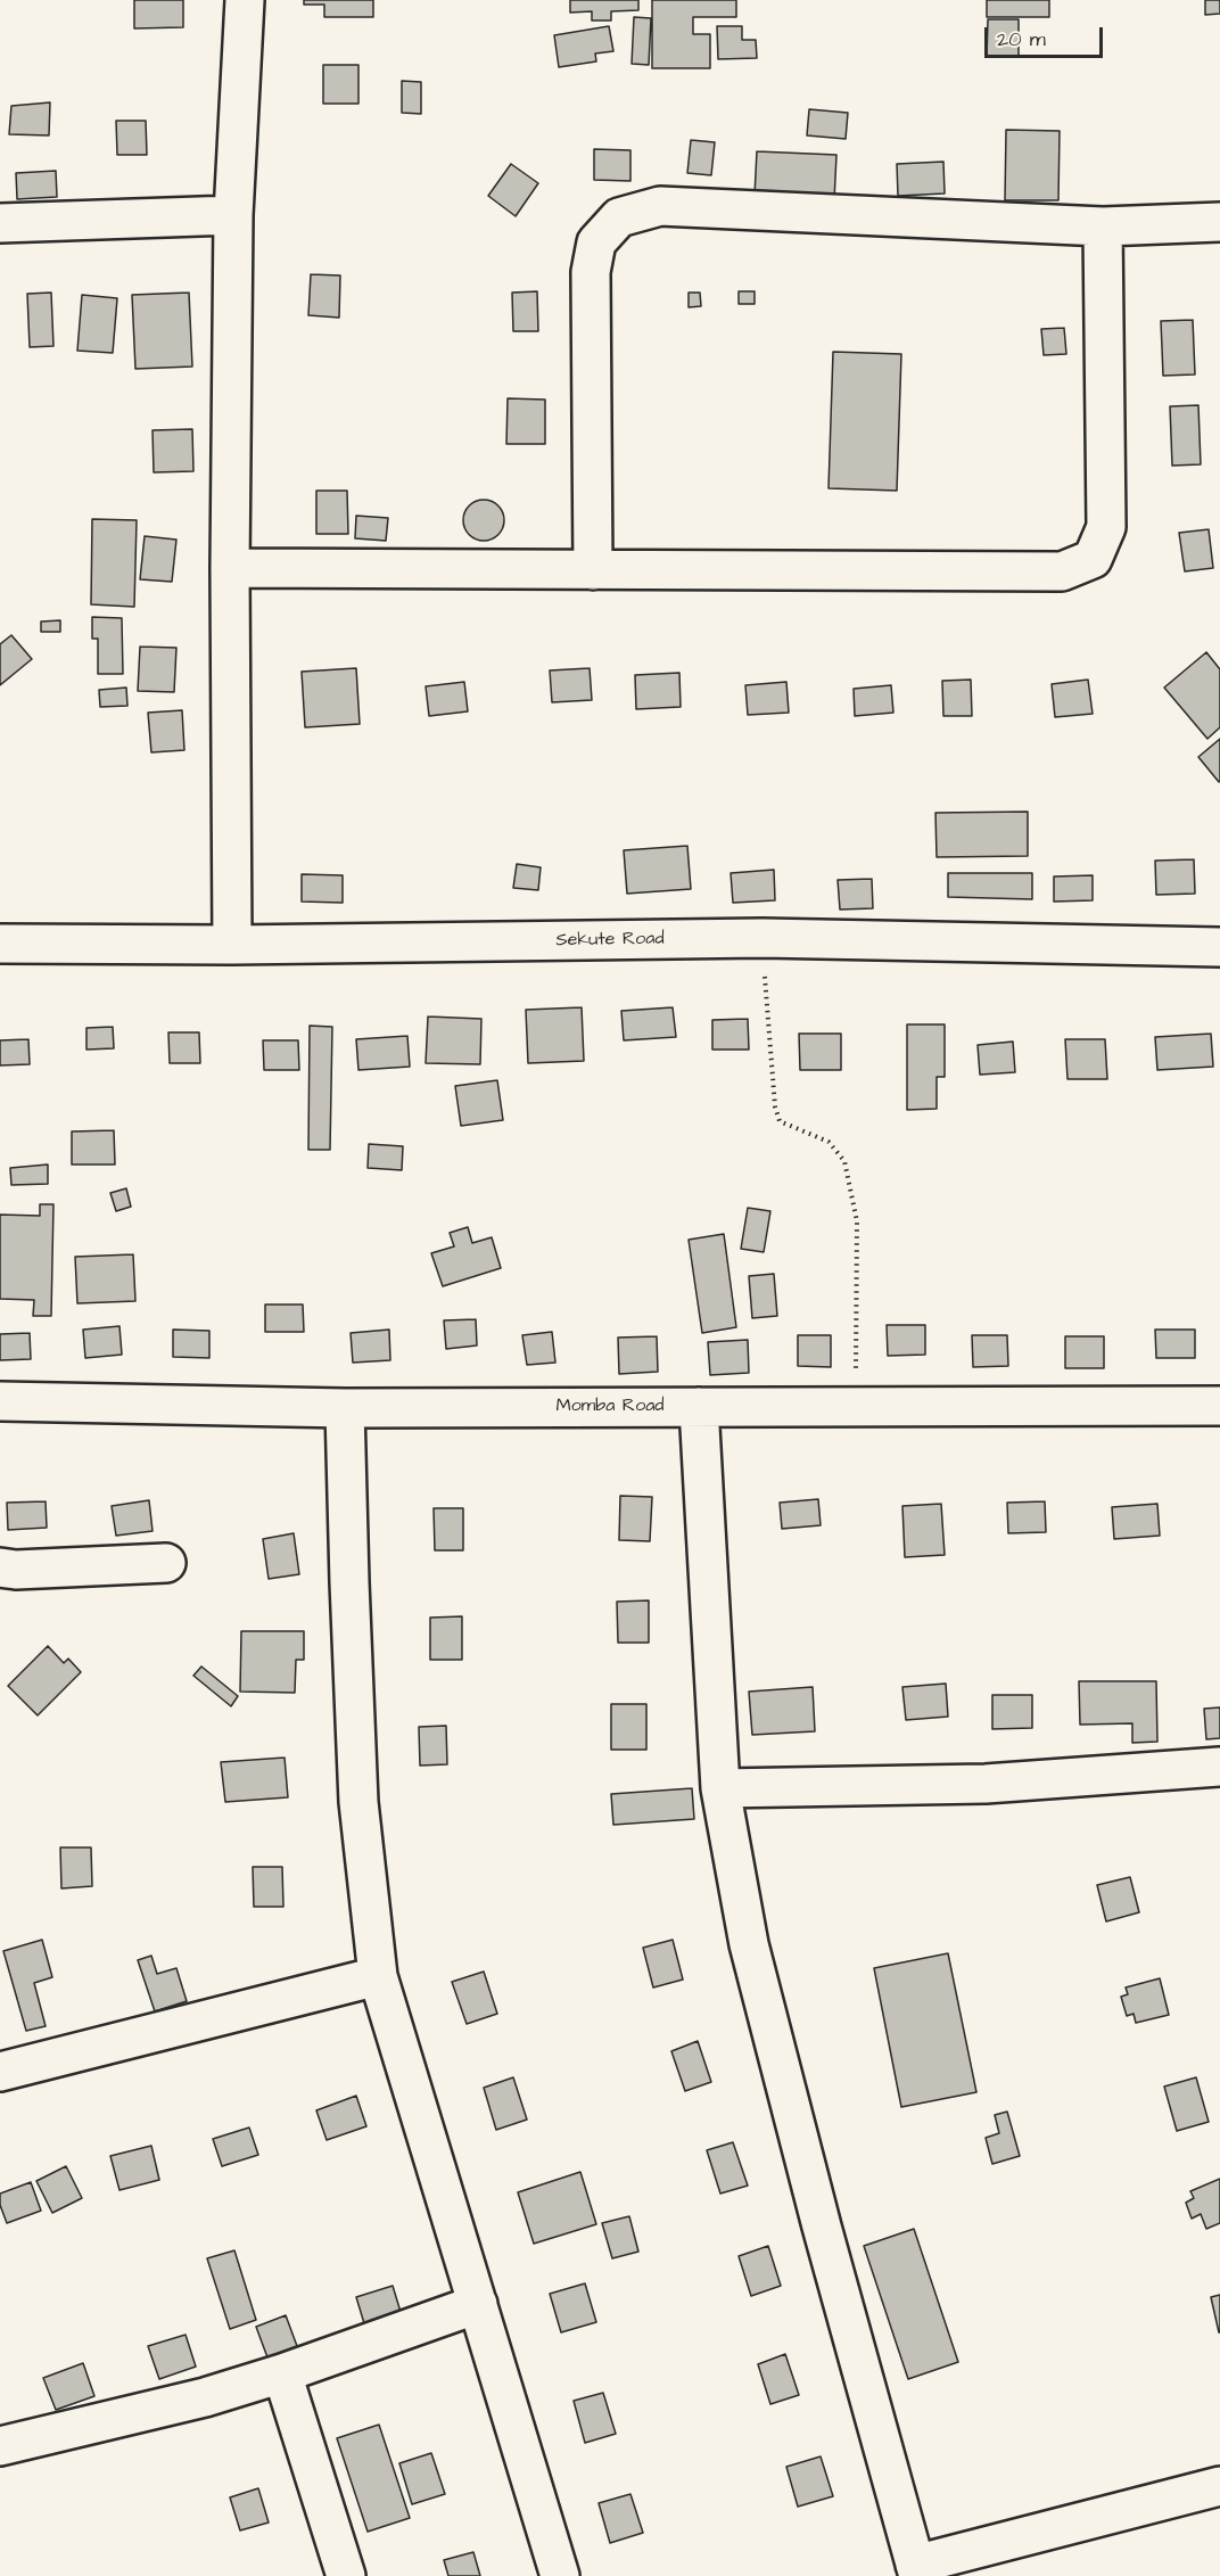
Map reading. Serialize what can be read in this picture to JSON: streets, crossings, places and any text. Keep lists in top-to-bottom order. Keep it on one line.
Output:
{"streets":{"street":["Sekute Road","Momba Road"]},"scale_bar":"20 m"}
